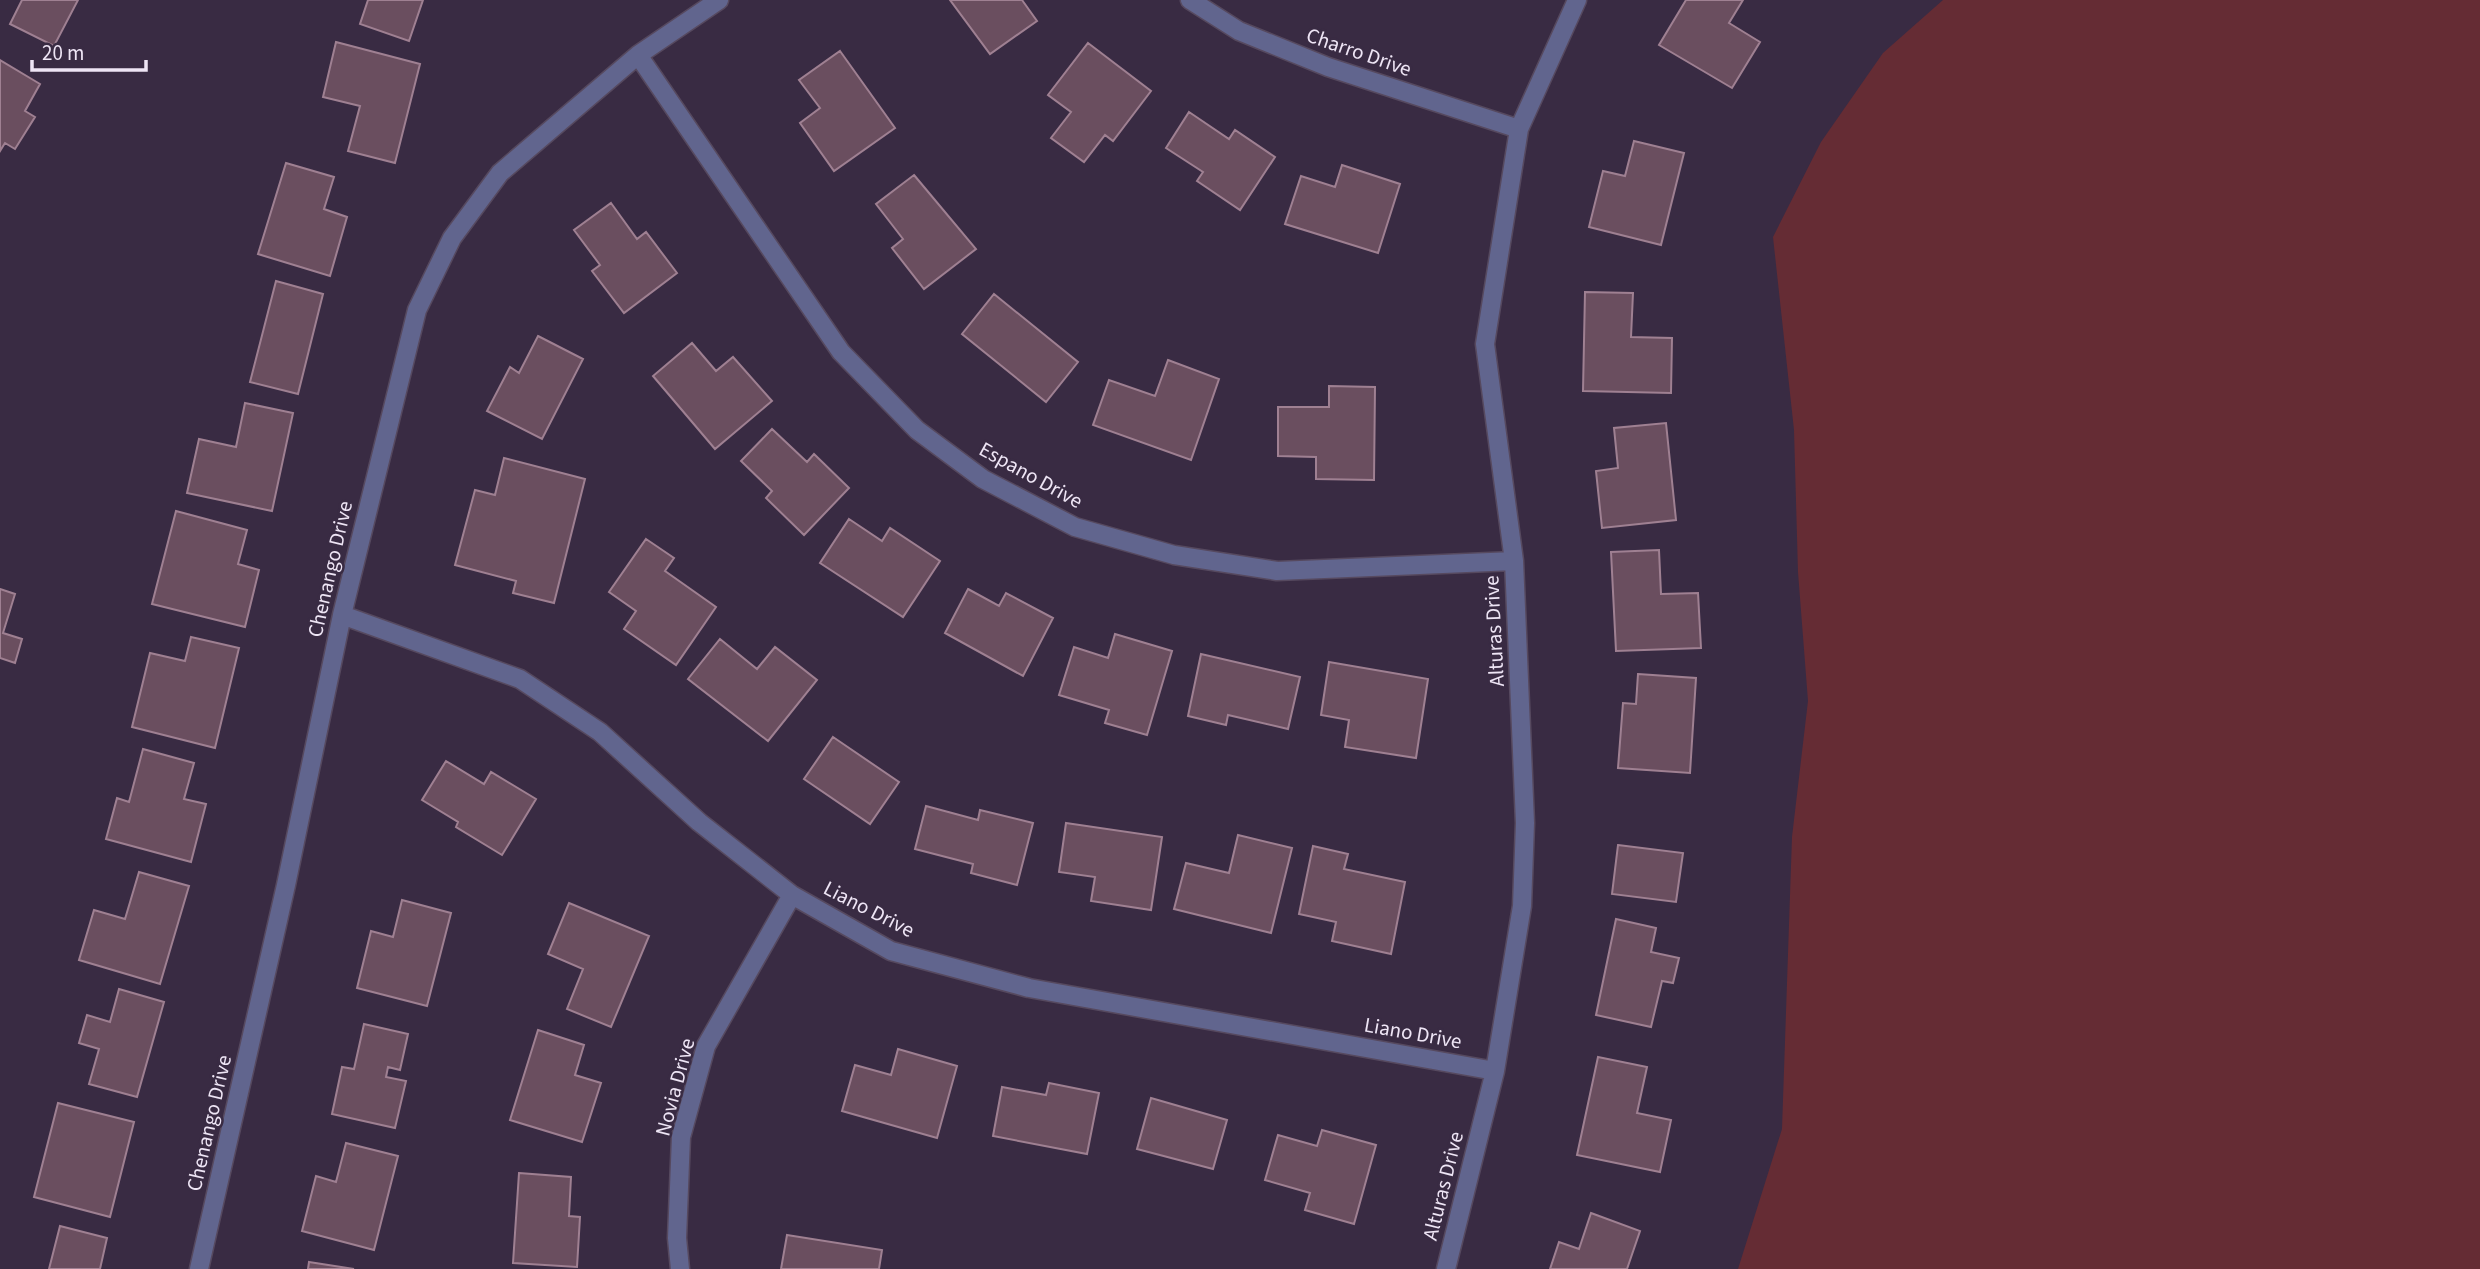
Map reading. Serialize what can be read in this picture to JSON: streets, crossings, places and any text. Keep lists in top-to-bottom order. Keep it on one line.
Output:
{"streets":{"street":["Charro Drive","Espano Drive","Chenango Drive","Alturas Drive","Liano Drive","Novia Drive"]},"crossings":[["Charro Drive","Alturas Drive"],["Espano Drive","Chenango Drive"],["Espano Drive","Alturas Drive"],["Chenango Drive","Liano Drive"],["Alturas Drive","Liano Drive"],["Liano Drive","Novia Drive"]],"scale_bar":"20 m"}
